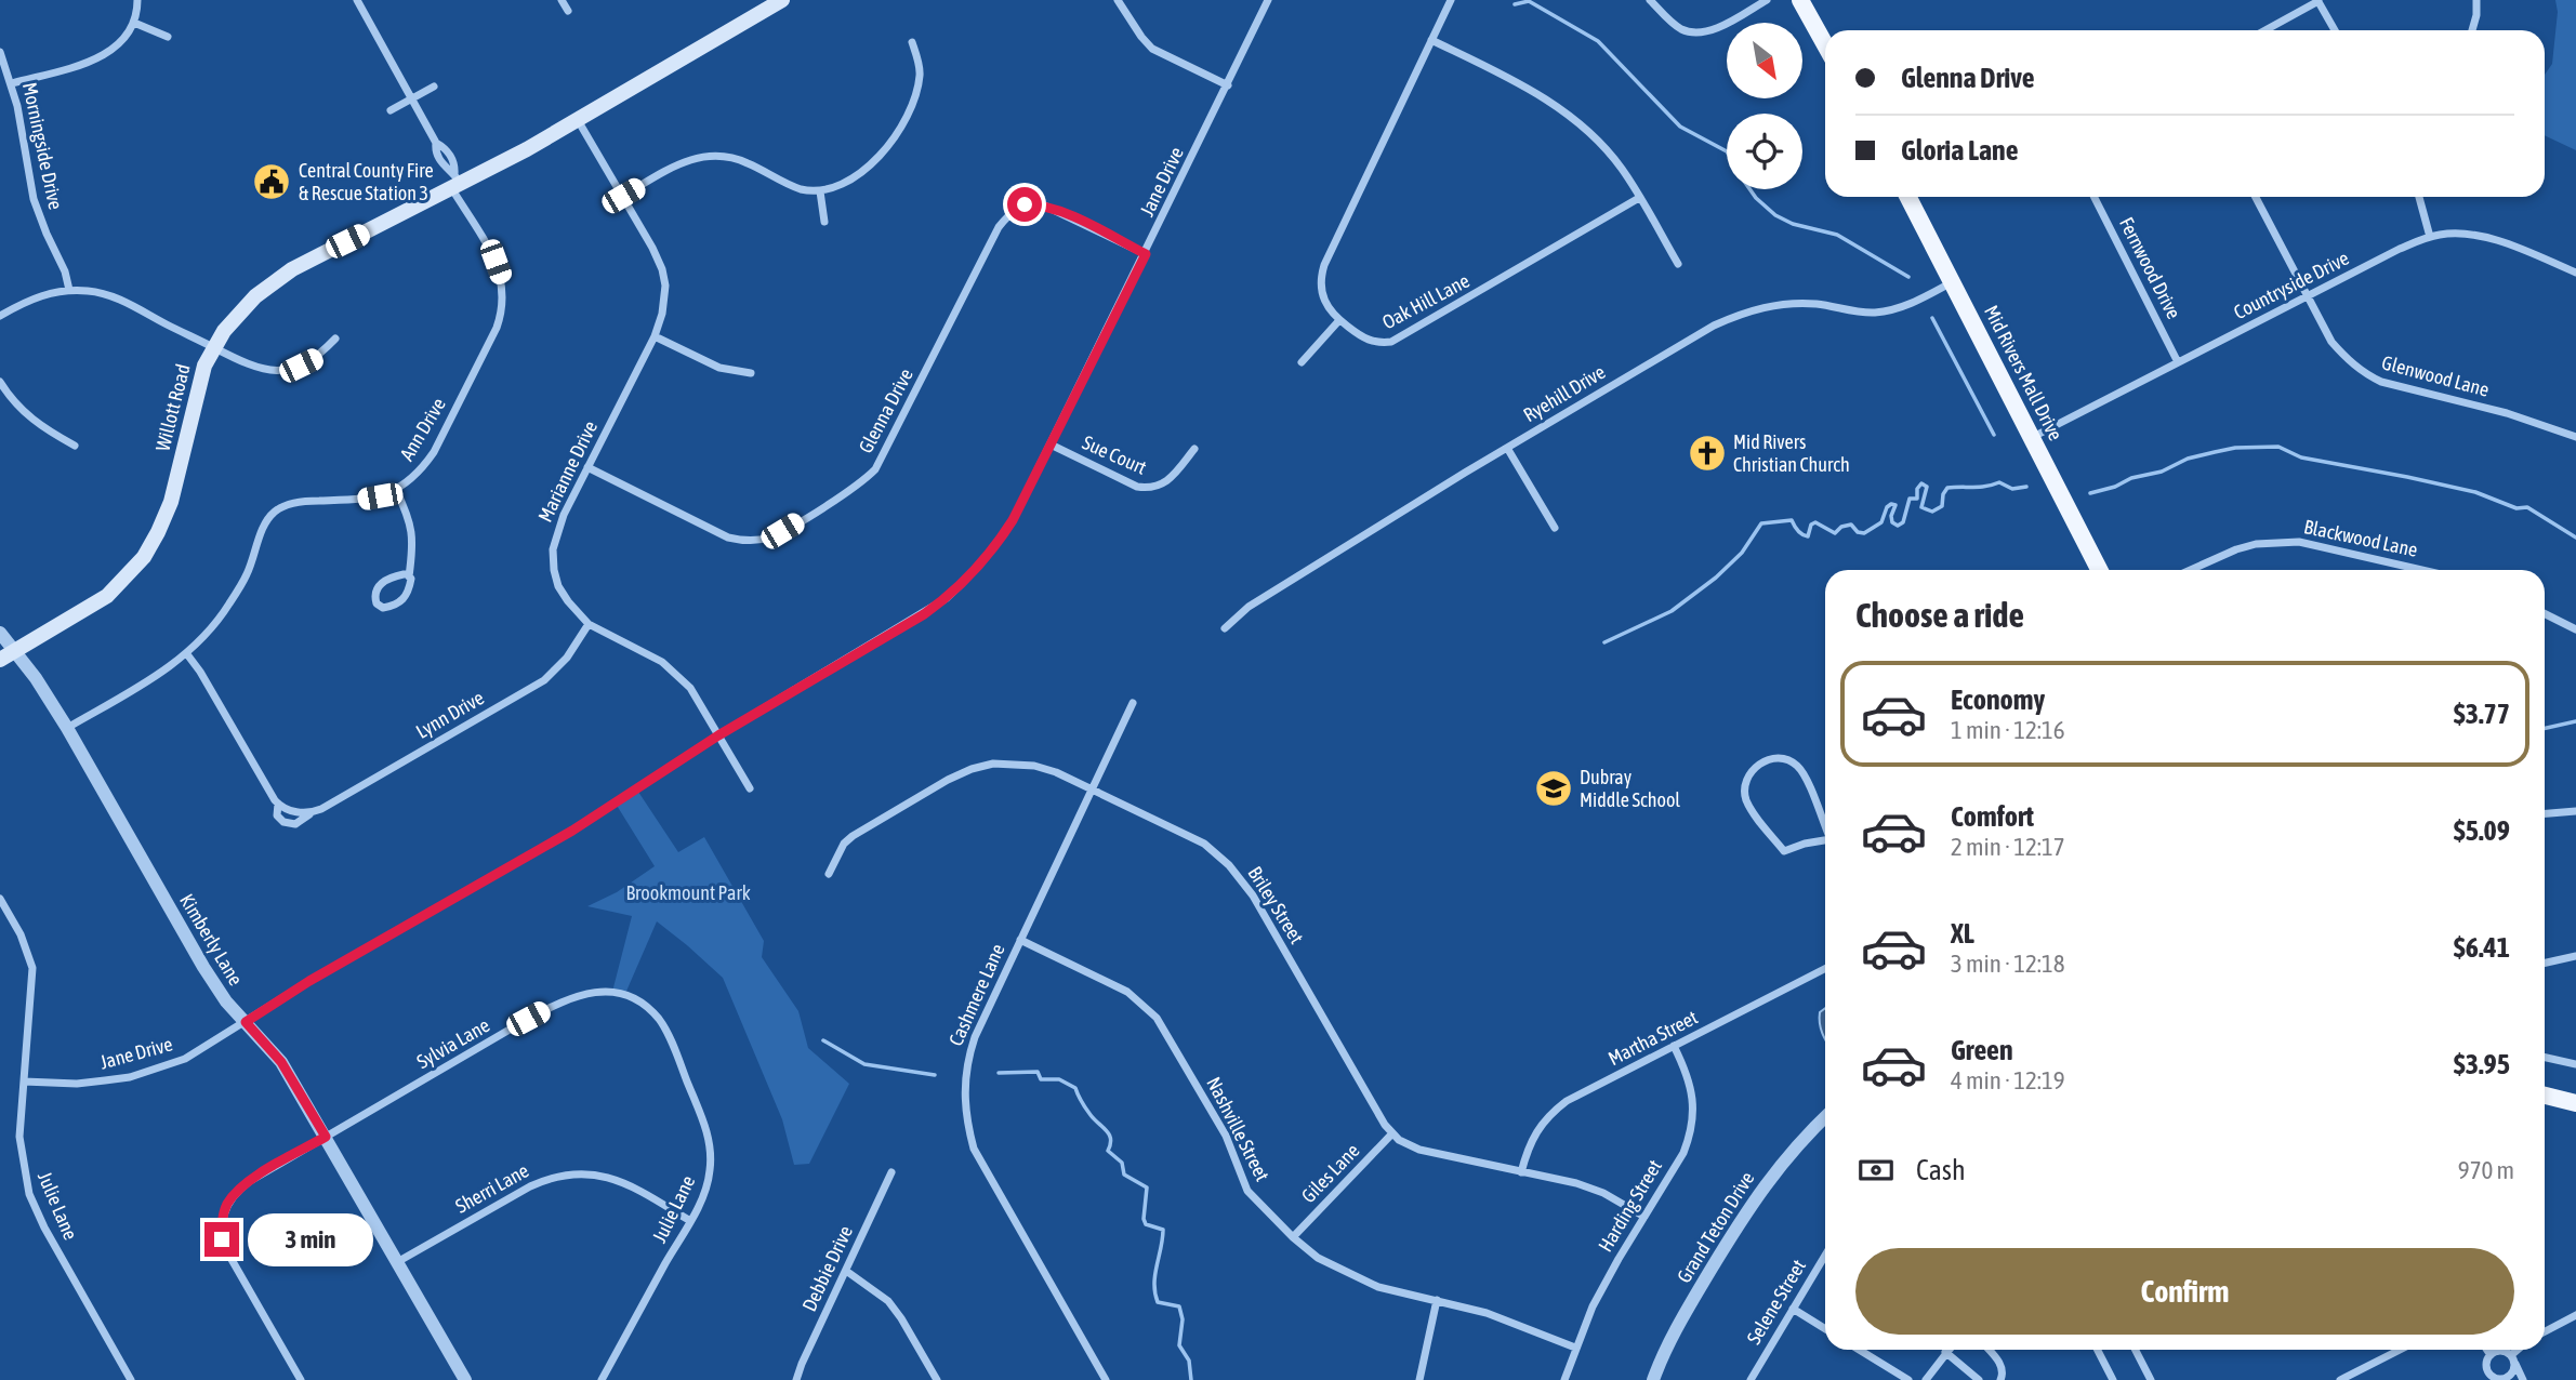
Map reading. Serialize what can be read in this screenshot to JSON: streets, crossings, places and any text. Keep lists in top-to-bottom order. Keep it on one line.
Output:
{"streets":{"main road":["Mid Rivers Mall Drive","Willott Road"],"street":["Morningside Drive","Jane Drive","Fernwood Drive","Countryside Drive","Oak Hill Lane","Glenwood Lane","Ryehill Drive","Glenna Drive","Ann Drive","Sue Court","Marianne Drive","Blackwood Lane","Lynn Drive","Briley Street","Kimberly Lane","Cashmere Lane","Martha Street","Sylvia Lane","Nashville Street","Giles Lane","Sherri Lane","Julie Lane","Harding Street","Grand Teton Drive","Debbie Drive","Selene Street"]},"crossings":[["Jane Drive","Glenna Drive"],["Jane Drive","Sue Court"],["Jane Drive","Marianne Drive"],["Jane Drive","Kimberly Lane"],["Jane Drive","Julie Lane"],["Fernwood Drive","Countryside Drive"],["Countryside Drive","Mid Rivers Mall Drive"],["Countryside Drive","Glenwood Lane"],["Mid Rivers Mall Drive","Ryehill Drive"],["Willott Road","Ann Drive"],["Willott Road","Marianne Drive"],["Willott Road","Kimberly Lane"],["Glenna Drive","Marianne Drive"],["Ann Drive","Lynn Drive"],["Ann Drive","Kimberly Lane"],["Marianne Drive","Lynn Drive"],["Briley Street","Cashmere Lane"],["Briley Street","Martha Street"],["Briley Street","Giles Lane"],["Briley Street","Harding Street"],["Kimberly Lane","Sylvia Lane"],["Kimberly Lane","Sherri Lane"],["Cashmere Lane","Nashville Street"],["Martha Street","Harding Street"],["Sylvia Lane","Julie Lane"],["Nashville Street","Giles Lane"],["Nashville Street","Harding Street"],["Sherri Lane","Julie Lane"]],"parks":["Brookmount Park"],"places":{"public building":["Central County Fire & Rescue Station 3"],"church":["Mid Rivers Christian Church"],"school or university":["Dubray Middle School"]},"north":"bottom right","page":{"banner":["Glenna Drive","Gloria Lane"],"heading":"Choose a ride","list":[{"name":"Economy","note":"1 min · 12:16","value":"$3.77"},{"name":"Comfort","note":"2 min · 12:17","value":"$5.09"},{"name":"XL","note":"3 min · 12:18","value":"$6.41"},{"name":"Green","note":"4 min · 12:19","value":"$3.95"}],"pay":["Cash","970 m"],"bubble":"3 min","buttons":"Confirm"}}
